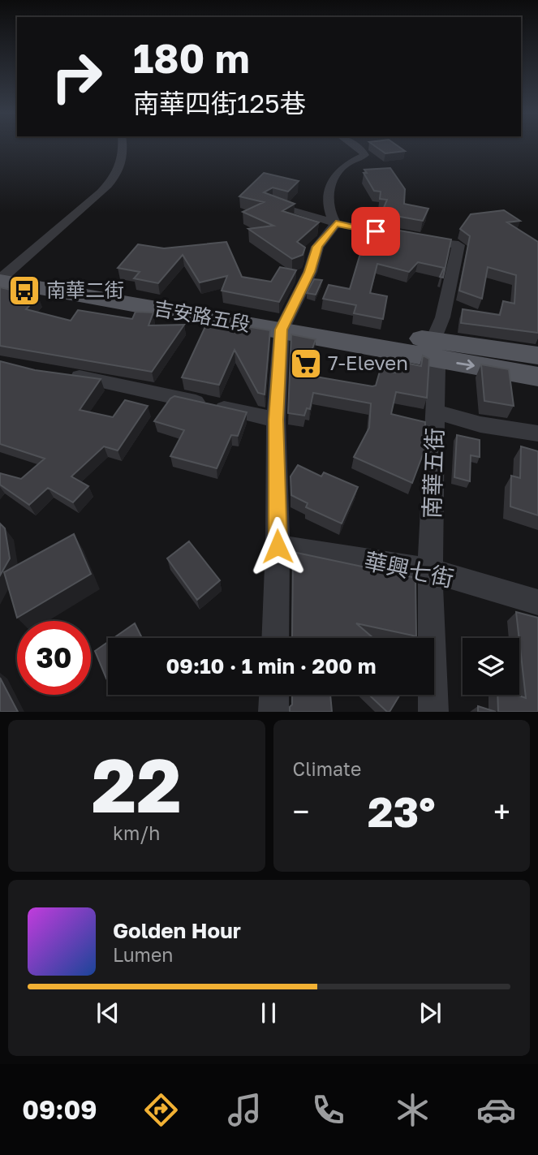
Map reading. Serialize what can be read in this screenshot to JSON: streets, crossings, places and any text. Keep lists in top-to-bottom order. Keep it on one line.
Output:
{"streets":{"main road":["吉安路五段"],"street":["南華五街","華興七街"]},"crossings":[["吉安路五段","南華五街"],["南華五街","華興七街"]],"places":{"bus stop":["南華二街"],"supermarket":["7-Eleven"]},"page":{"turn":["180 m","南華四街125巷"],"limit":"30","trip":"09:10 · 1 min · 200 m","tile":[["22","km/h"],"Climate"],"heat":["−","23°","+"],"song":["Golden Hour","Lumen"],"tabs":"09:09"}}
